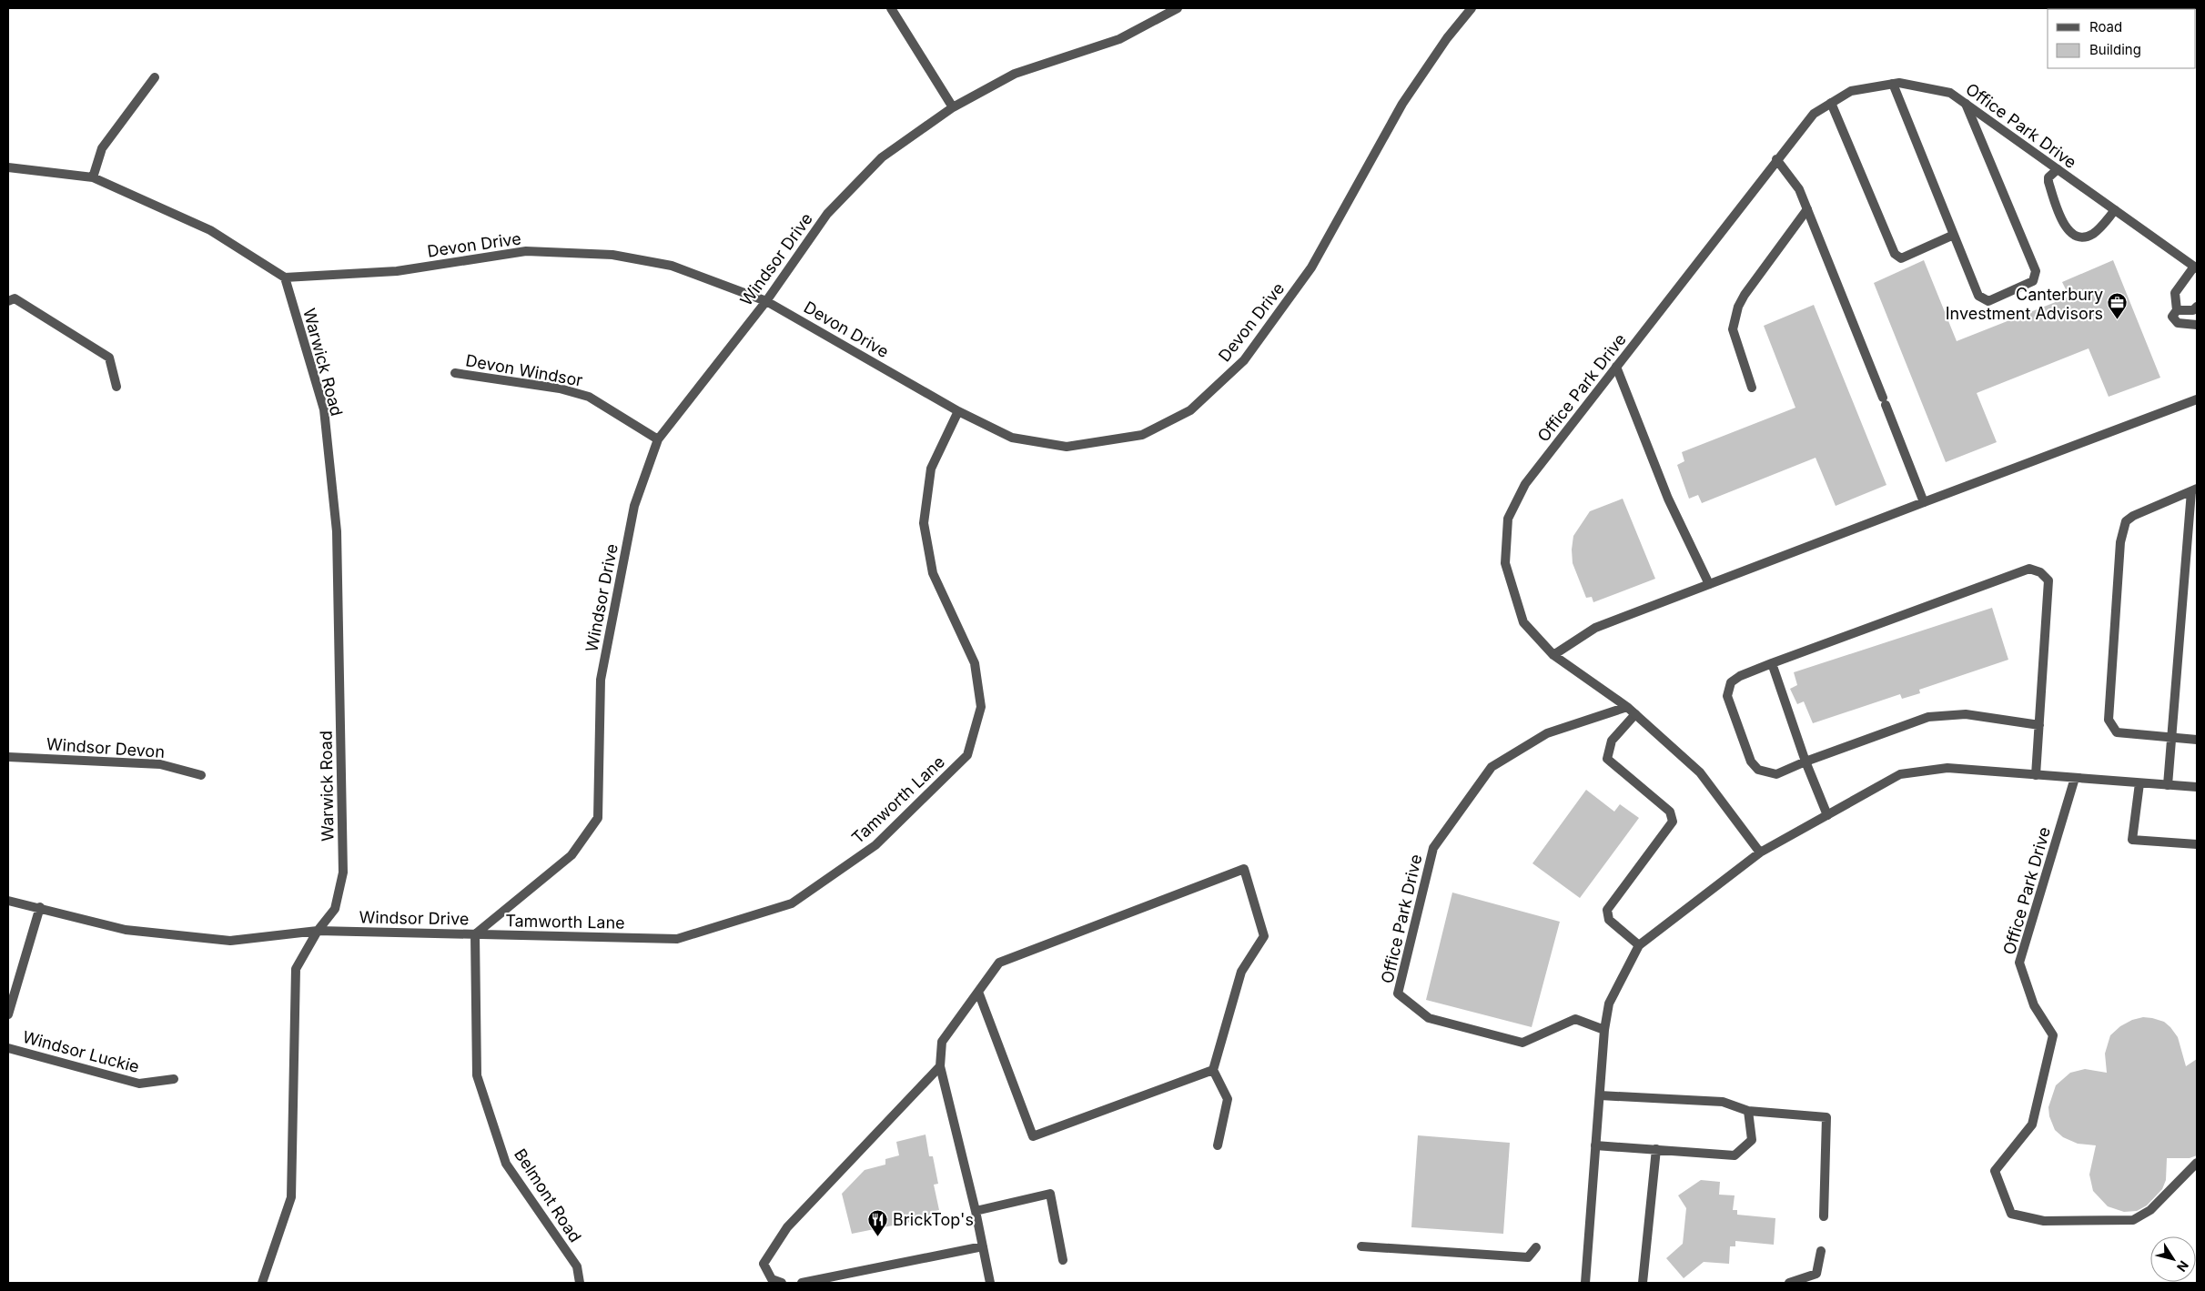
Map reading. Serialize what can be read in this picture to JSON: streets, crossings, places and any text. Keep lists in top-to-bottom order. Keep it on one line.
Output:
{"streets":{"street":["Office Park Drive","Devon Drive","Windsor Drive","Warwick Road","Devon Windsor","Windsor Devon","Tamworth Lane","Windsor Luckie","Belmont Road"]},"crossings":[["Devon Drive","Windsor Drive"],["Devon Drive","Warwick Road"],["Devon Drive","Tamworth Lane"],["Windsor Drive","Warwick Road"],["Windsor Drive","Devon Windsor"],["Windsor Drive","Tamworth Lane"],["Windsor Drive","Belmont Road"],["Tamworth Lane","Belmont Road"]],"places":{"office":["Canterbury Investment Advisors"],"restaurant":["BrickTop's"]},"legend":["Road","Building"],"north":"bottom right"}
